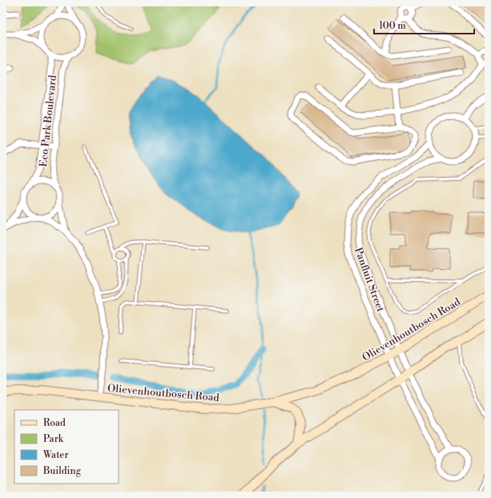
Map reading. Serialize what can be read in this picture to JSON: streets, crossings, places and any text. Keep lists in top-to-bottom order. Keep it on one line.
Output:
{"streets":{"main road":["Olievenhoutbosch Road"],"street":["Eco Park Boulevard","Panfluit Street"]},"crossings":[["Panfluit Street","Olievenhoutbosch Road"]],"legend":["Road","Park","Water","Building"],"scale_bar":"100 m"}
